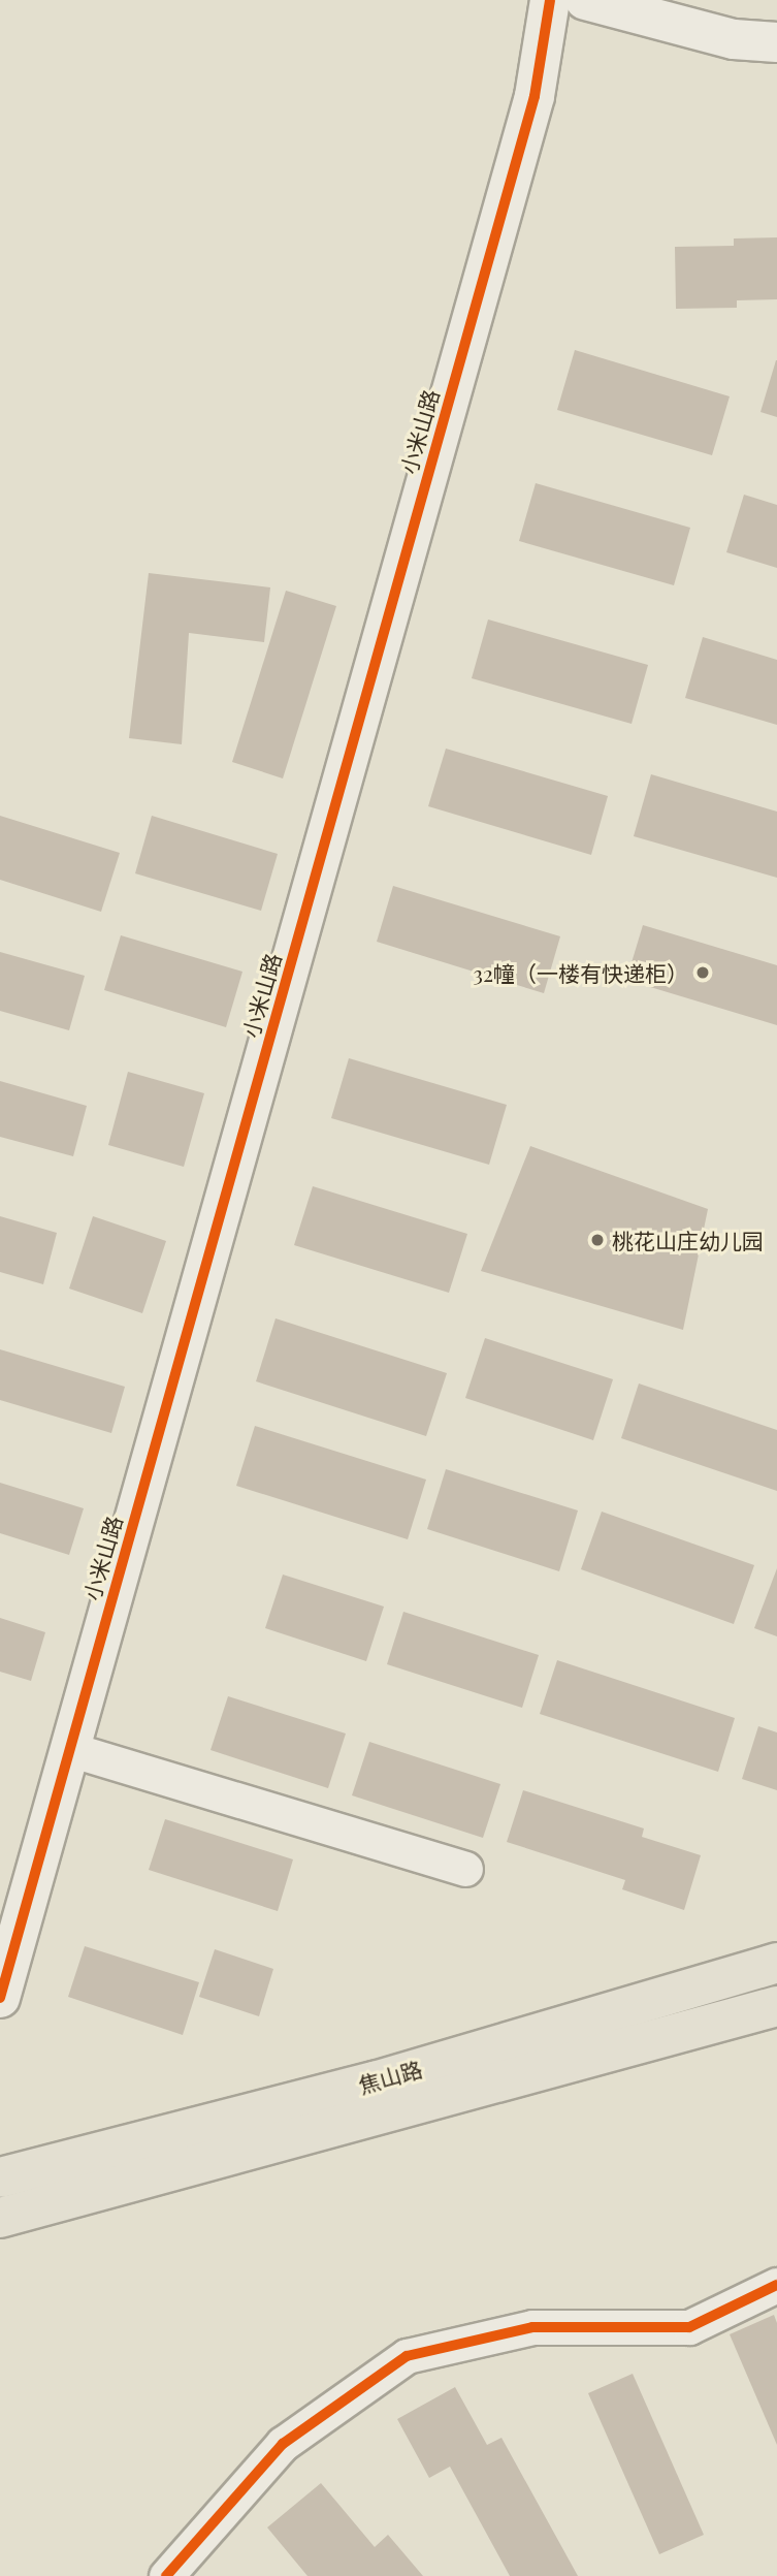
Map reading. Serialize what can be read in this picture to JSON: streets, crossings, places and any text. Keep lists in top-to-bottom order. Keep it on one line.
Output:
{"streets":{"main road":["焦山路"],"street":["小米山路"]},"places":["32幢（一楼有快递柜）","桃花山庄幼儿园"]}
